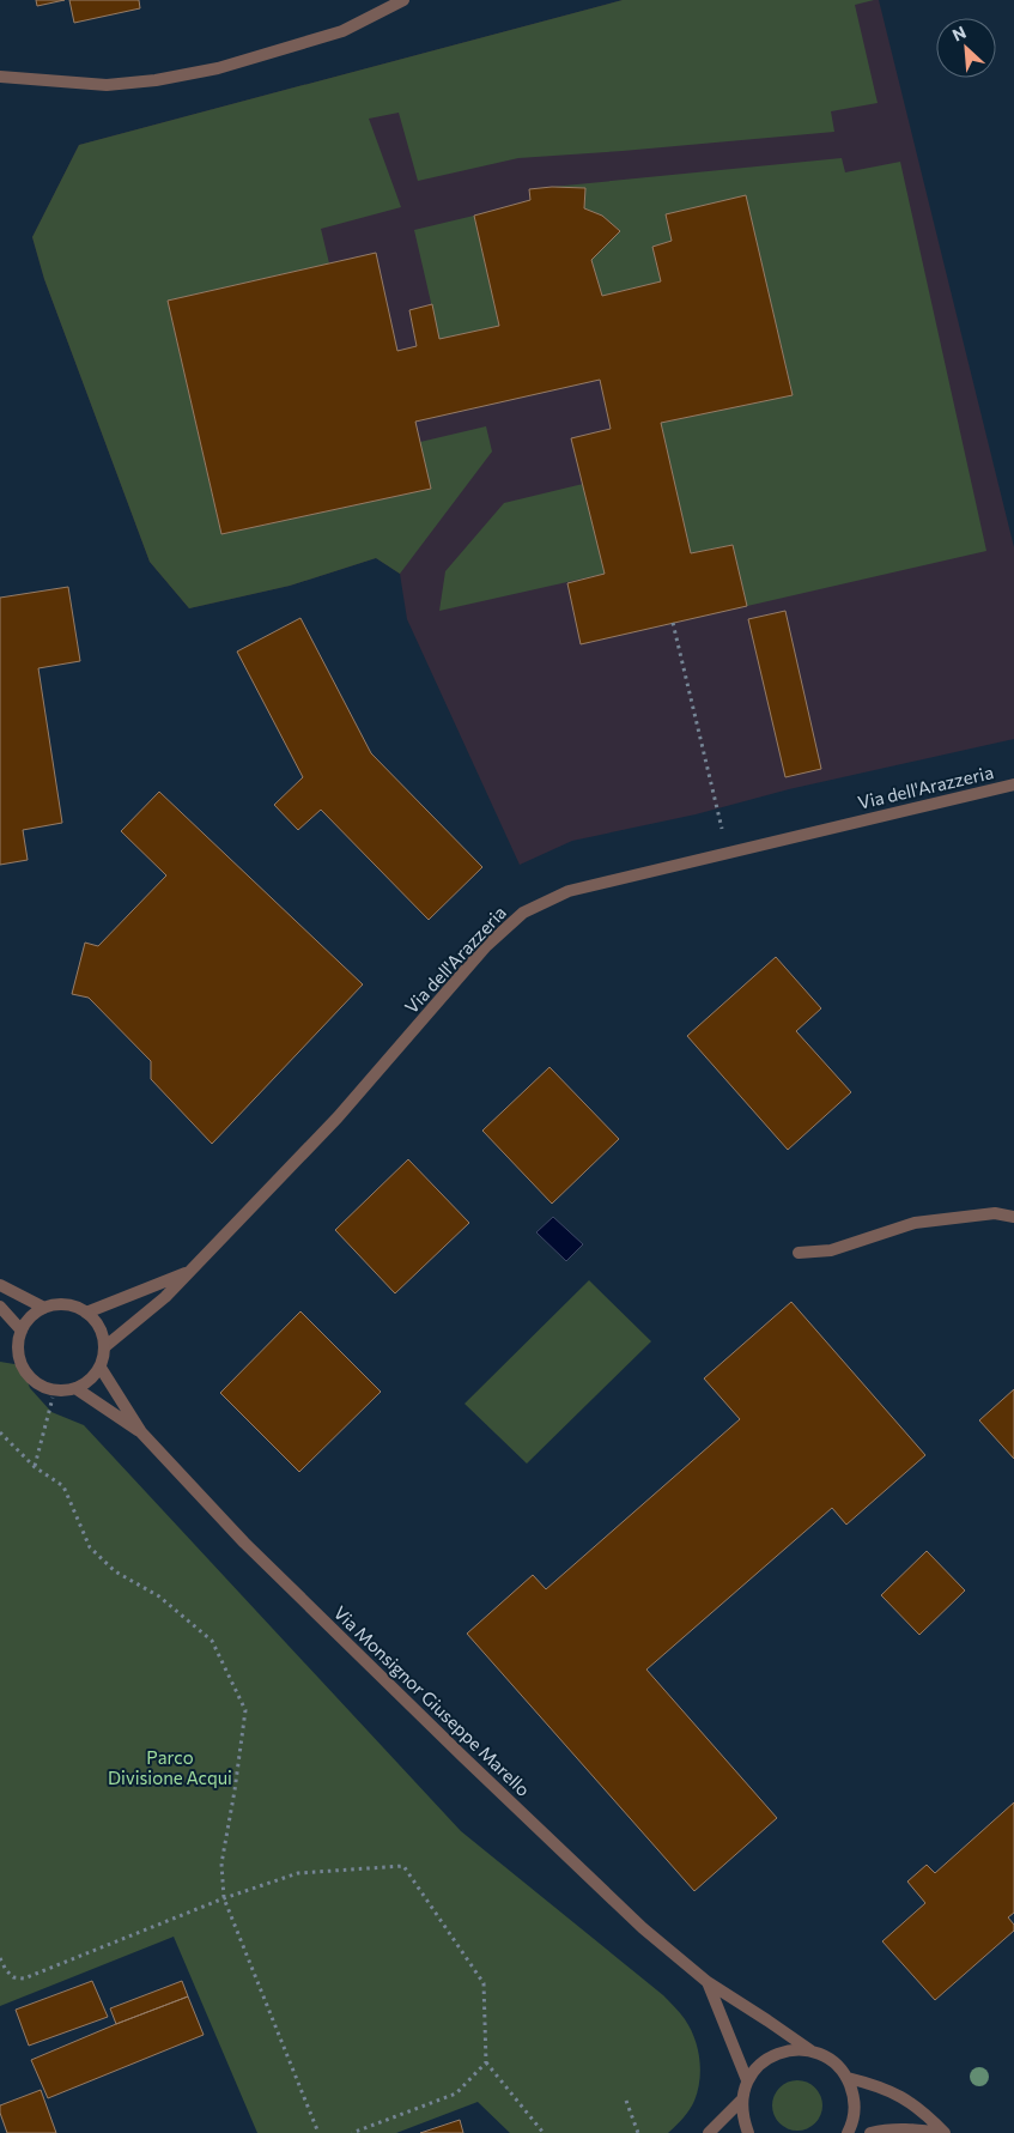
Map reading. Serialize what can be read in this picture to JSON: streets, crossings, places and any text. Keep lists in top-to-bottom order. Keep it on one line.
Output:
{"streets":{"street":["Via dell'Arazzeria","Via Monsignor Giuseppe Marello"]},"crossings":[["Via dell'Arazzeria","Via Monsignor Giuseppe Marello"]],"parks":["Parco Divisione Acqui"],"north":"top left"}
